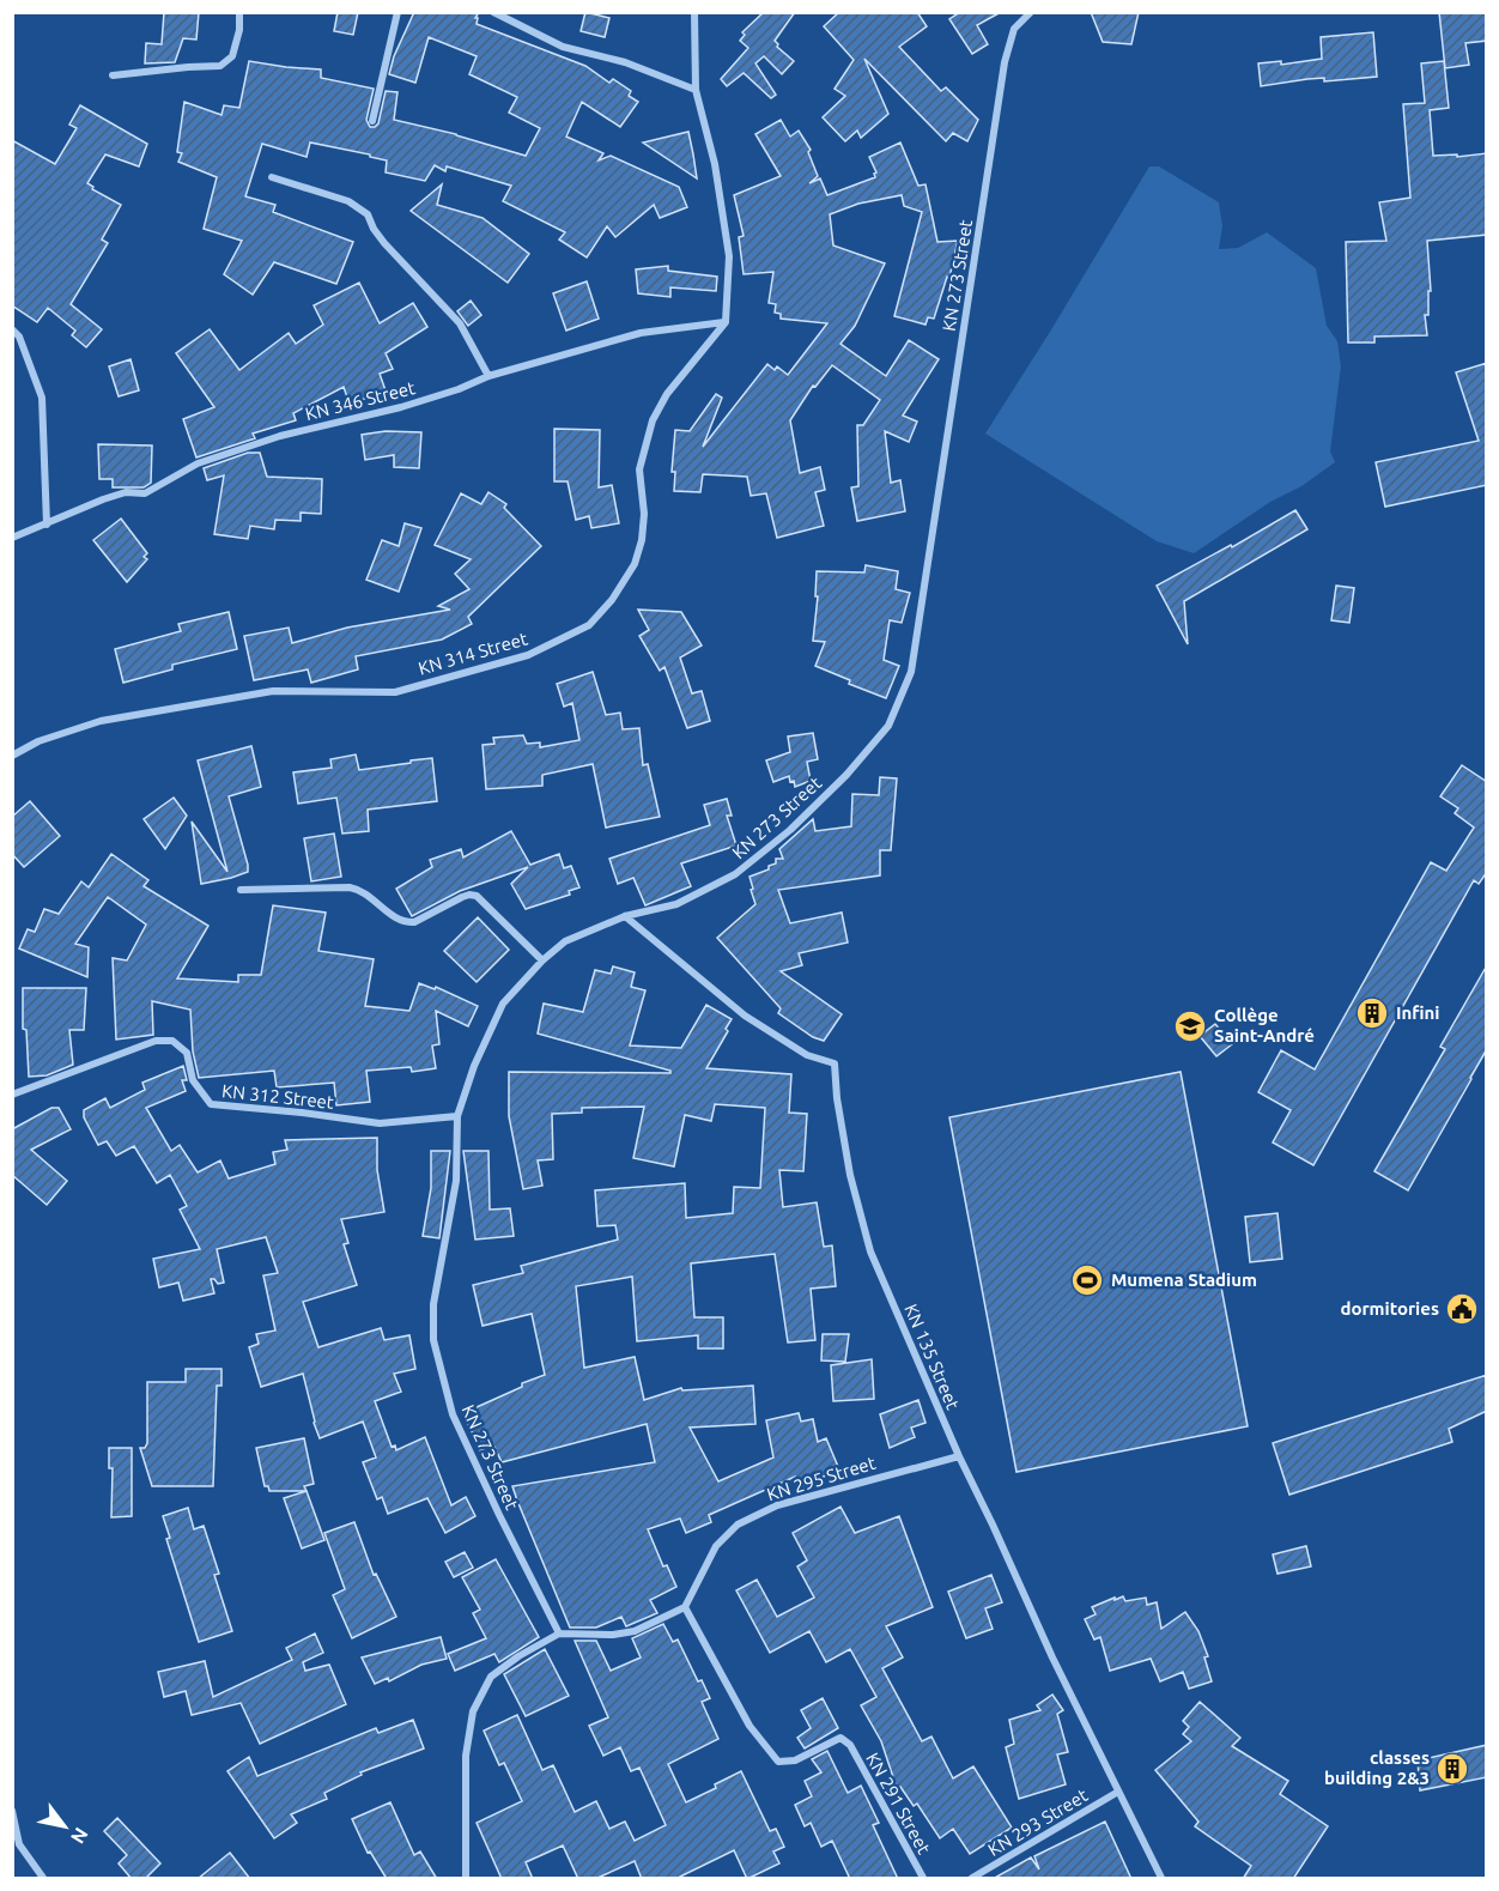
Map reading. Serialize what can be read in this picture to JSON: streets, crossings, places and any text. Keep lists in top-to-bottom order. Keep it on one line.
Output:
{"streets":{"street":["KN 273 Street","KN 346 Street","KN 314 Street","KN 312 Street","KN 135 Street","KN 295 Street","KN 291 Street","KN 293 Street"]},"crossings":[["KN 273 Street","KN 312 Street"],["KN 273 Street","KN 135 Street"],["KN 346 Street","KN 314 Street"],["KN 135 Street","KN 295 Street"],["KN 135 Street","KN 293 Street"],["KN 295 Street","KN 291 Street"]],"places":{"building":["Infini","classes building 2&3"],"school or university":["Collège Saint-André"],"sports":["Mumena Stadium"],"public building":["dormitories"]},"north":"bottom right"}
